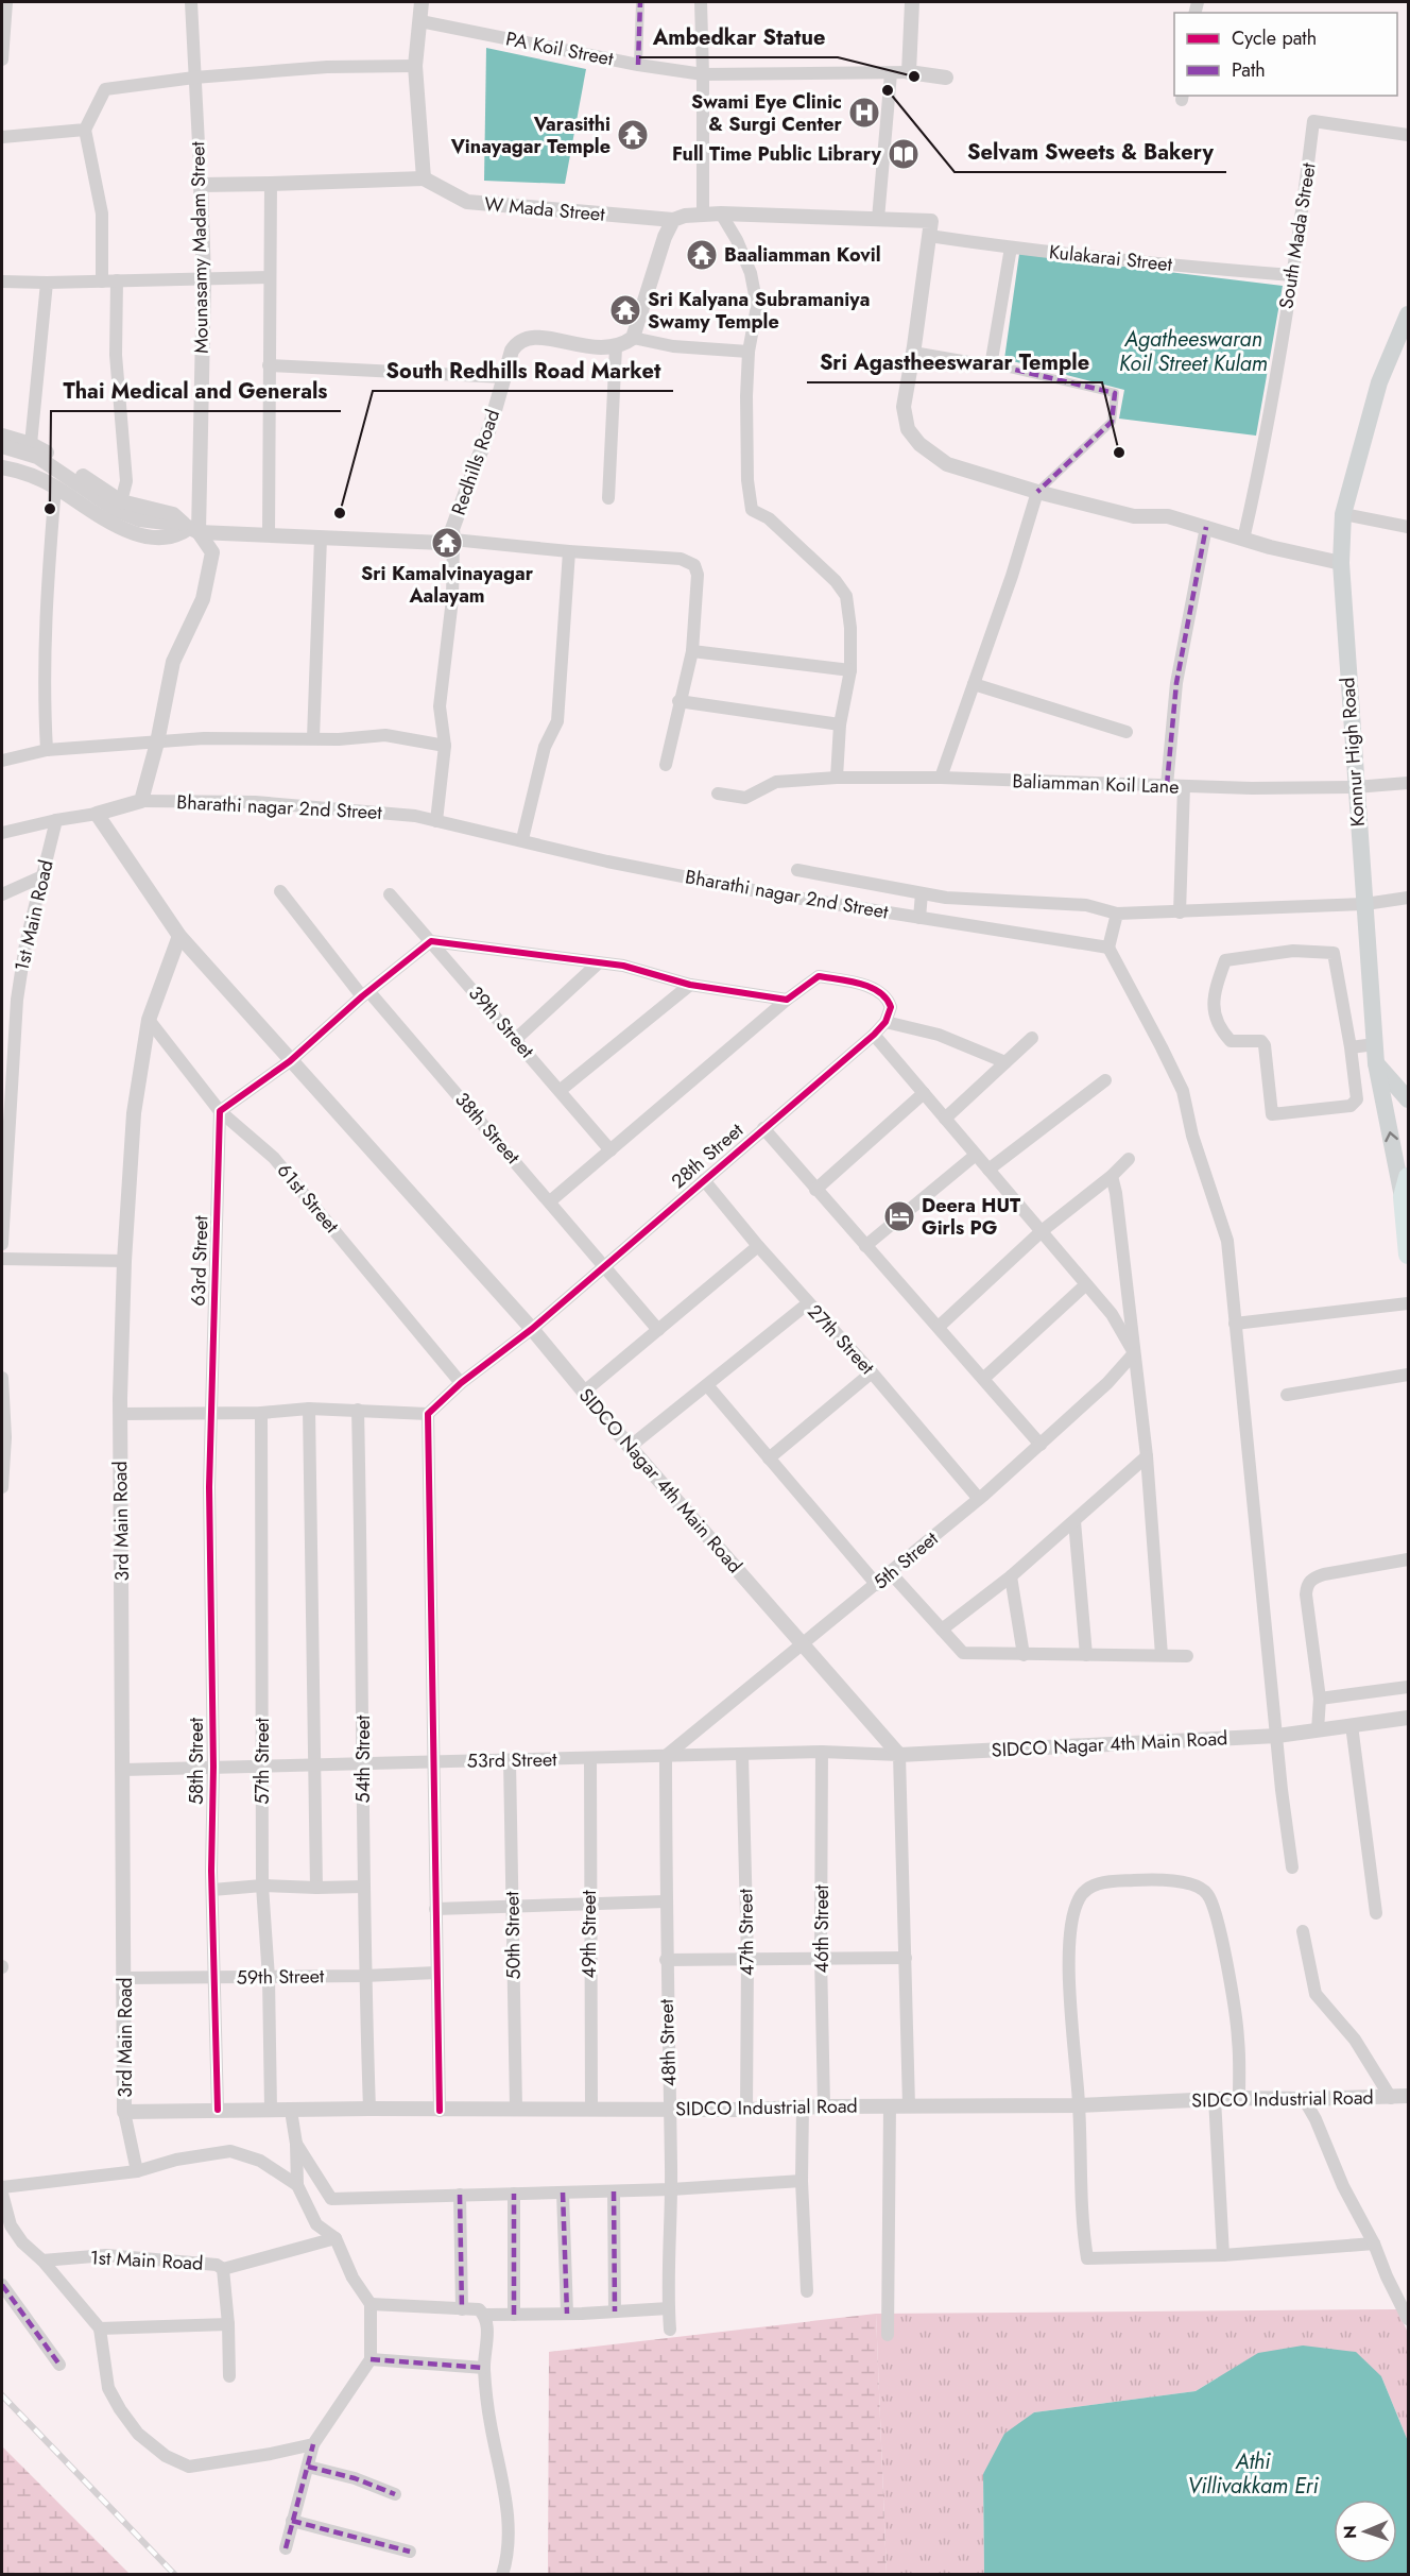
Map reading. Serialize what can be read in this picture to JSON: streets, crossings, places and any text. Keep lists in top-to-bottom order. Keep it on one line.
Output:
{"streets":{"main road":["Konnur High Road"],"street":["PA Koil Street","W Mada Street","South Mada Street","Mounasamy Madam Street","Kulakarai Street","Redhills Road","Baliamman Koil Lane","Bharathi nagar 2nd Street","1st Main Road","39th Street","38th Street","28th Street","61st Street","63rd Street","27th Street","SIDCO Nagar 4th Main Road","3rd Main Road","5th Street","54th Street","53rd Street","58th Street","57th Street","46th Street","47th Street","49th Street","50th Street","59th Street","48th Street","SIDCO Industrial Road"]},"crossings":[["South Mada Street","Kulakarai Street"],["Mounasamy Madam Street","Redhills Road"],["Konnur High Road","Baliamman Koil Lane"],["38th Street","28th Street"],["28th Street","61st Street"],["28th Street","27th Street"],["28th Street","SIDCO Nagar 4th Main Road"],["61st Street","63rd Street"],["61st Street","3rd Main Road"],["63rd Street","58th Street"],["27th Street","5th Street"],["SIDCO Nagar 4th Main Road","3rd Main Road"],["SIDCO Nagar 4th Main Road","5th Street"],["SIDCO Nagar 4th Main Road","53rd Street"],["3rd Main Road","53rd Street"],["3rd Main Road","59th Street"],["3rd Main Road","SIDCO Industrial Road"],["5th Street","53rd Street"],["5th Street","48th Street"],["54th Street","53rd Street"],["54th Street","59th Street"],["54th Street","SIDCO Industrial Road"],["53rd Street","58th Street"],["53rd Street","57th Street"],["53rd Street","46th Street"],["53rd Street","47th Street"],["53rd Street","49th Street"],["53rd Street","50th Street"],["53rd Street","48th Street"],["58th Street","59th Street"],["58th Street","SIDCO Industrial Road"],["57th Street","59th Street"],["57th Street","SIDCO Industrial Road"],["46th Street","SIDCO Industrial Road"],["47th Street","SIDCO Industrial Road"],["49th Street","SIDCO Industrial Road"],["50th Street","SIDCO Industrial Road"],["48th Street","SIDCO Industrial Road"]],"water":["Agatheeswaran Koil Street Kulam","Athi Villivakkam Eri"],"places":{"other":["Ambedkar Statue","Selvam Sweets & Bakery","Sri Agastheeswarar Temple","Thai Medical and Generals","South Redhills Road Market"],"hospital":["Swami Eye Clinic & Surgi Center"],"temple":["Varasithi Vinayagar Temple","Baaliamman Kovil","Sri Kalyana Subramaniya Swamy Temple","Sri Kamalvinayagar Aalayam"],"library":["Full Time Public Library"],"hotel":["Deera HUT Girls PG"]},"legend":["Cycle path","Path"],"north":"left"}
